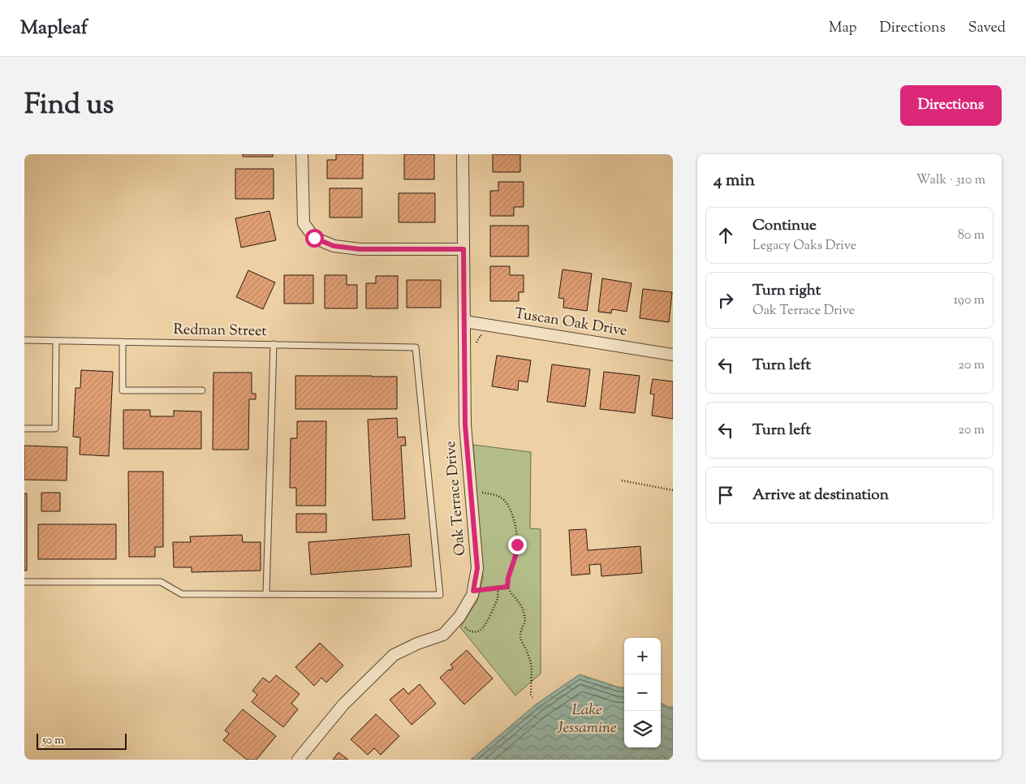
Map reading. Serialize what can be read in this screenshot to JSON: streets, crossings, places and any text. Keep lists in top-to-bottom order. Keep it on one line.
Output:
{"streets":{"street":["Tuscan Oak Drive","Oak Terrace Drive"],"lane":["Redman Street"]},"crossings":[["Tuscan Oak Drive","Oak Terrace Drive"]],"water":["Lake Jessamine"],"scale_bar":"50 m","page":{"header":"Mapleaf","nav":["Map","Directions","Saved"],"title":"Find us","buttons":"Directions","heading":["4 min","Walk · 310 m"],"list":[["Continue","Legacy Oaks Drive","80 m"],["Turn right","Oak Terrace Drive","190 m"],["Turn left","20 m"],["Turn left","20 m"],"Arrive at destination"],"map_buttons":["+","−"],"scale":"50 m"}}
